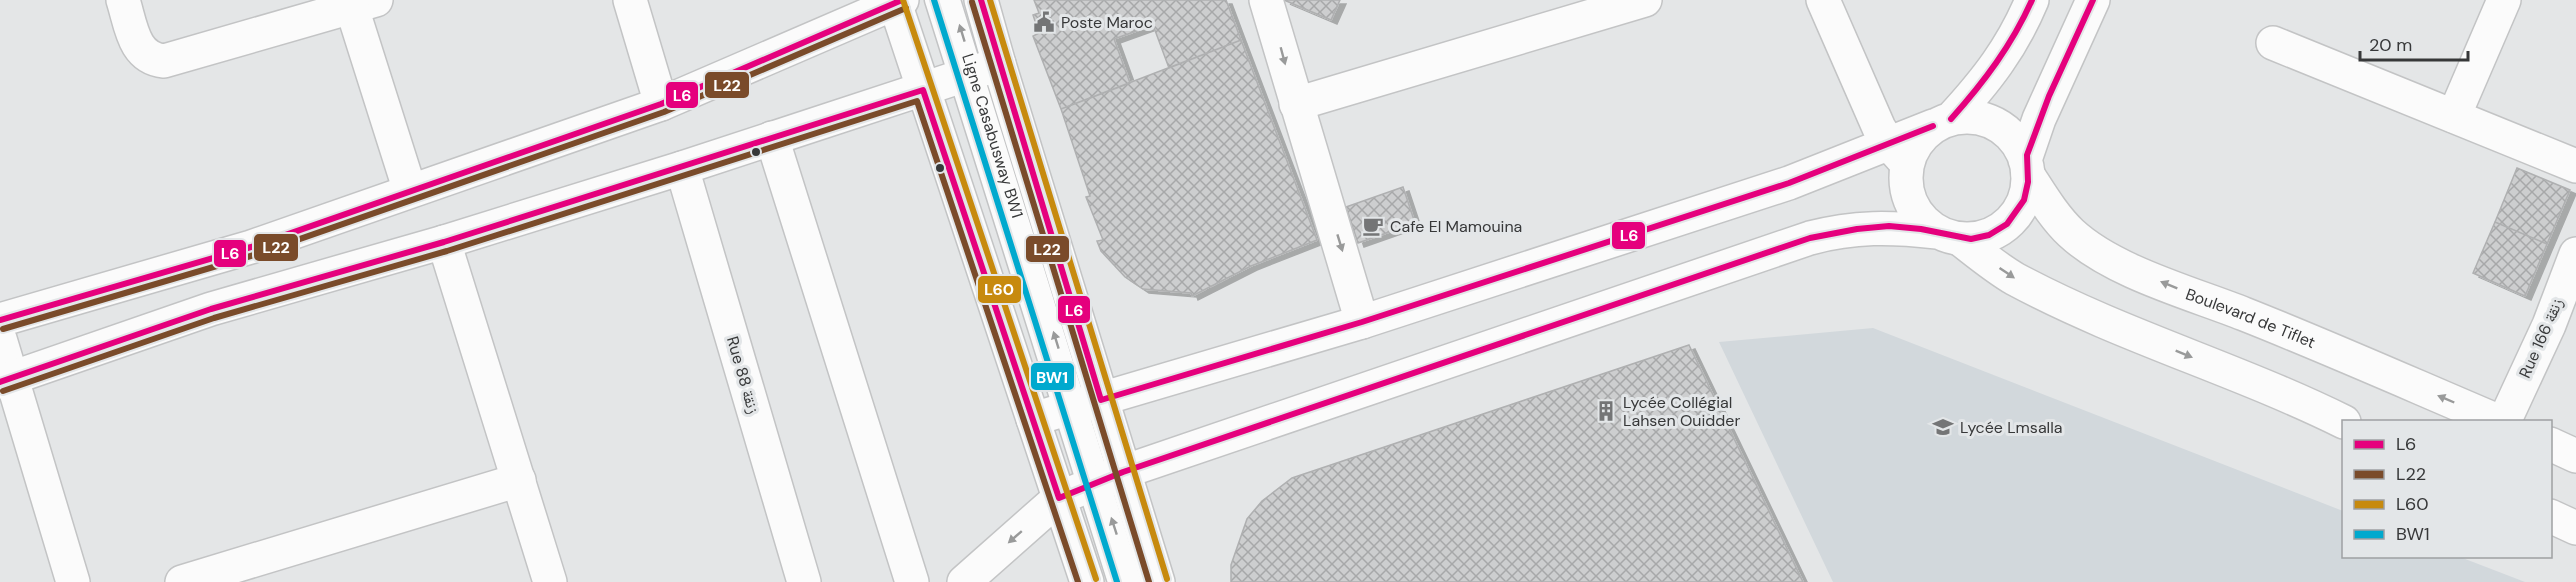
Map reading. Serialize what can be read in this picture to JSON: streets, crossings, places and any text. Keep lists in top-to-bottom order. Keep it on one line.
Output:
{"streets":{"street":["Boulevard de Tiflet","Rue 166 زنقة","Rue 88 زنقة"],"lane":["Ligne Casabusway BW1"]},"places":{"public building":["Poste Maroc"],"cafe":["Cafe El Mamouina"],"building":["Lycée Collégial Lahsen Ouidder"],"school or university":["Lycée Lmsalla"]},"lines":["transit line L6","transit line L60","transit line BW1","transit line L22"],"legend":["L6","L22","L60","BW1"],"scale_bar":"20 m"}
